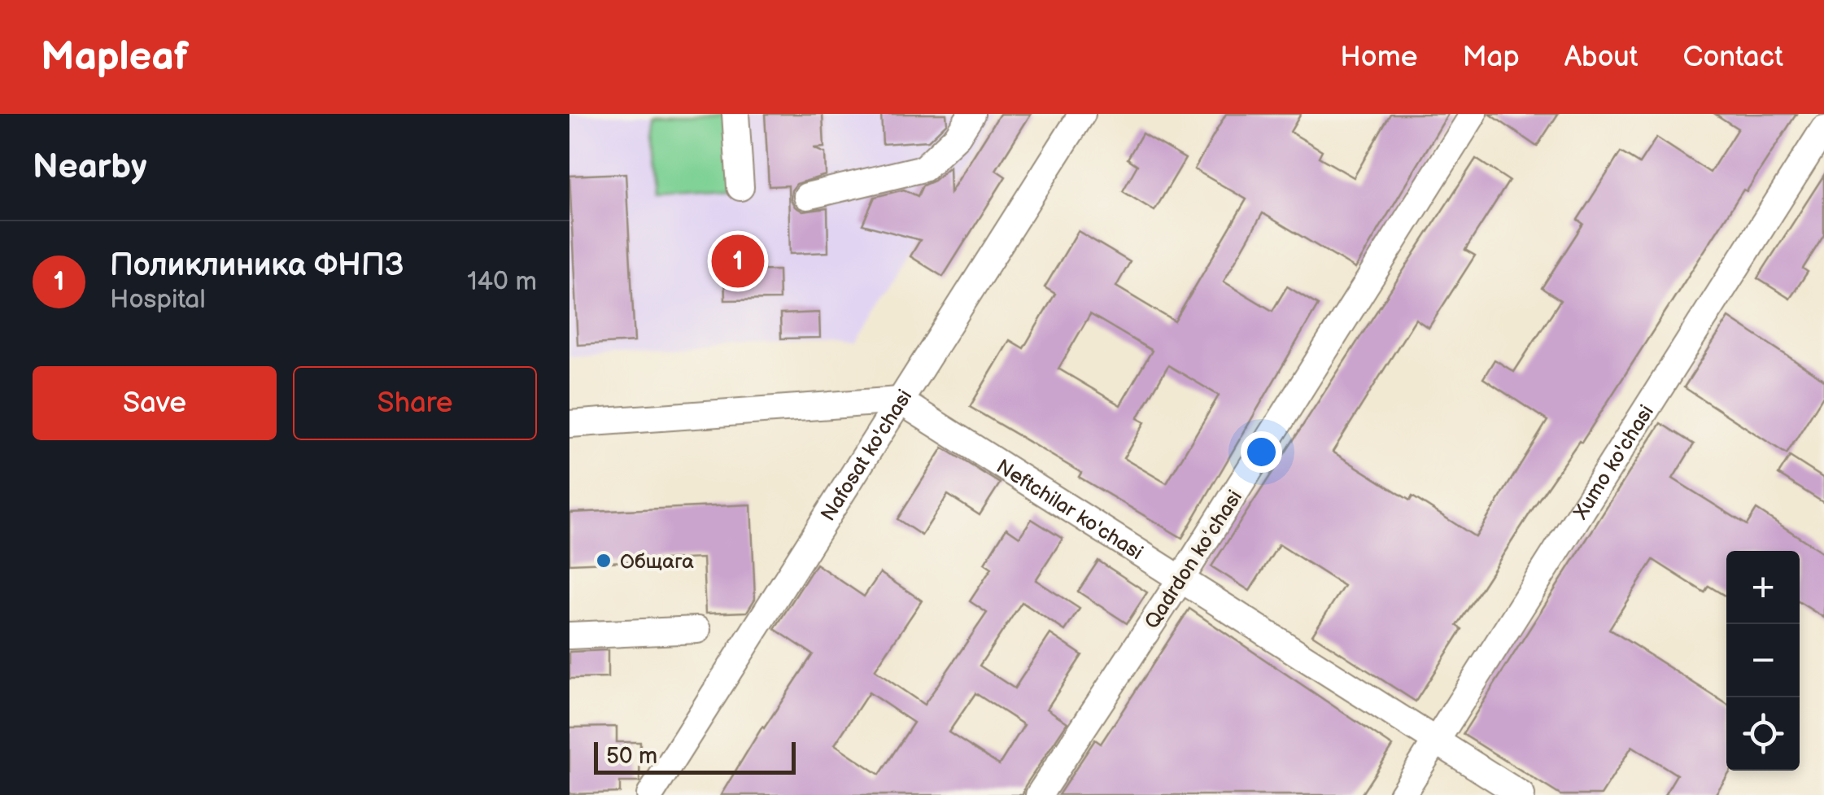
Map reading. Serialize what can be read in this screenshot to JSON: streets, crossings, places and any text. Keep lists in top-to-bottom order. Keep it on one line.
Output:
{"streets":{"street":["Nafosat ko'chasi","Xumo ko'chasi","Neftchilar ko'chasi","Qadrdon koʻchasi"]},"crossings":[["Nafosat ko'chasi","Neftchilar ko'chasi"],["Xumo ko'chasi","Neftchilar ko'chasi"],["Neftchilar ko'chasi","Qadrdon koʻchasi"]],"places":["Общага"],"scale_bar":"50 m","page":{"header":"Mapleaf","nav":["Home","Map","About","Contact"],"heading":"Nearby","list":[{"mark":"1","name":"Поликлиника ФНПЗ","note":"Hospital","value":"140 m"}],"pins":"1","buttons":["Save","Share"],"map_buttons":["+","−"],"scale":"50 m"}}
